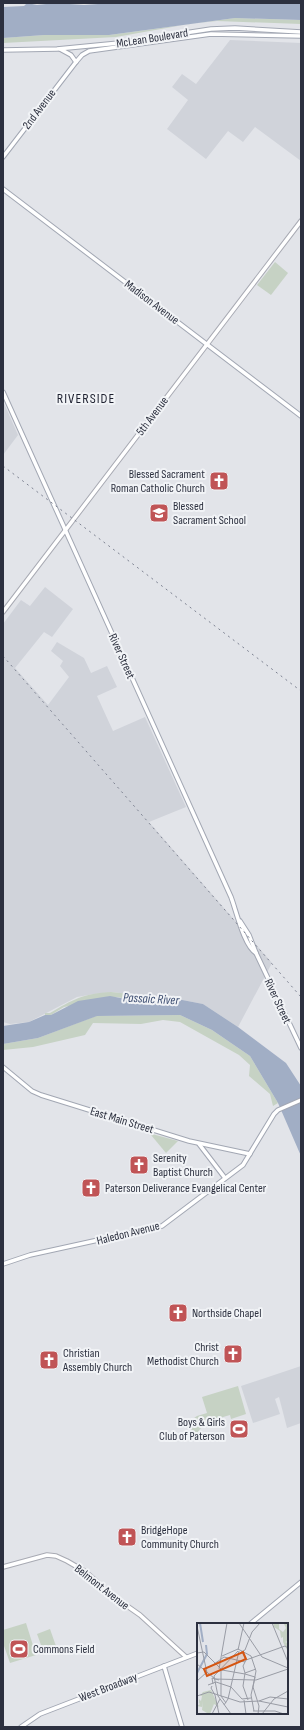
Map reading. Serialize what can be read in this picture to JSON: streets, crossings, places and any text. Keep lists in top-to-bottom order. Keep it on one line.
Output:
{"streets":{"main road":["McLean Boulevard","2nd Avenue","Madison Avenue","5th Avenue","River Street","East Main Street","Haledon Avenue","Belmont Avenue","West Broadway"]},"crossings":[["McLean Boulevard","2nd Avenue"],["Madison Avenue","5th Avenue"],["5th Avenue","River Street"],["East Main Street","Haledon Avenue"],["Belmont Avenue","West Broadway"]],"districts":["RIVERSIDE"],"water":["Passaic River"],"places":{"church":["Blessed Sacrament Roman Catholic Church","Serenity Baptist Church","Paterson Deliverance Evangelical Center","Northside Chapel","Christ Methodist Church","Christian Assembly Church","BridgeHope Community Church"],"school or university":["Blessed Sacrament School"],"sports":["Boys & Girls Club of Paterson","Commons Field"]}}
